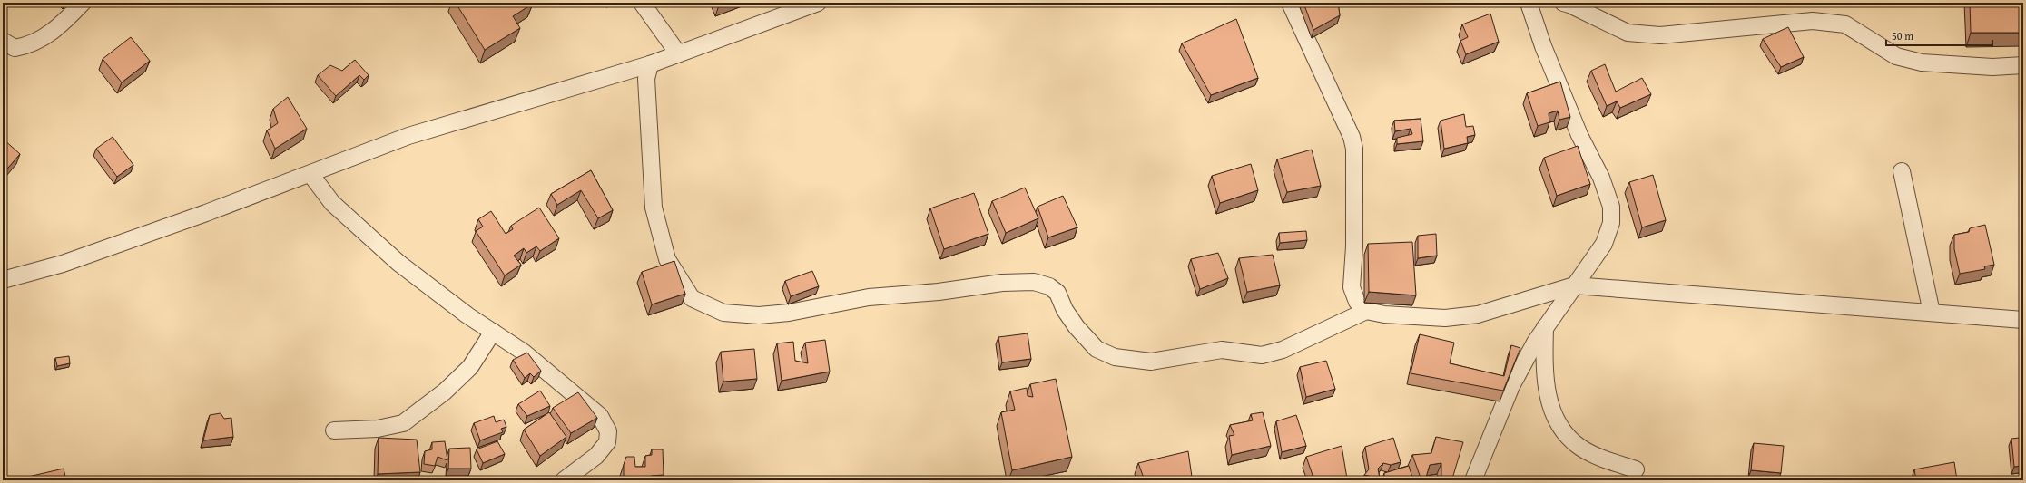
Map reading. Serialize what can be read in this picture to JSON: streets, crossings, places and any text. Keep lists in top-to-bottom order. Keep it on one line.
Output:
{"scale_bar":"50 m"}
